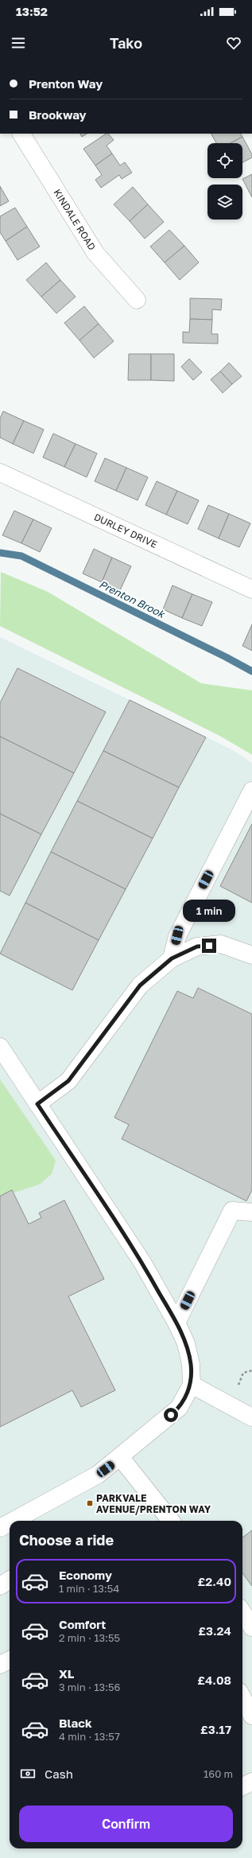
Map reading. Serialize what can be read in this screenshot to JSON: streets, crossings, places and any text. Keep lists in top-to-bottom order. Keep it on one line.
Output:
{"streets":{"street":["KINDALE ROAD","DURLEY DRIVE"]},"water":["Prenton Brook"],"places":{"transit":["PARKVALE AVENUE/PRENTON WAY"]},"page":{"status":"13:52","header":"Tako","banner":["Prenton Way","Brookway"],"bubble":"1 min","heading":"Choose a ride","list":[{"name":"Economy","note":"1 min · 13:54","value":"£2.40"},{"name":"Comfort","note":"2 min · 13:55","value":"£3.24"},{"name":"XL","note":"3 min · 13:56","value":"£4.08"},{"name":"Black","note":"4 min · 13:57","value":"£3.17"}],"pay":["Cash","160 m"],"buttons":"Confirm"}}
